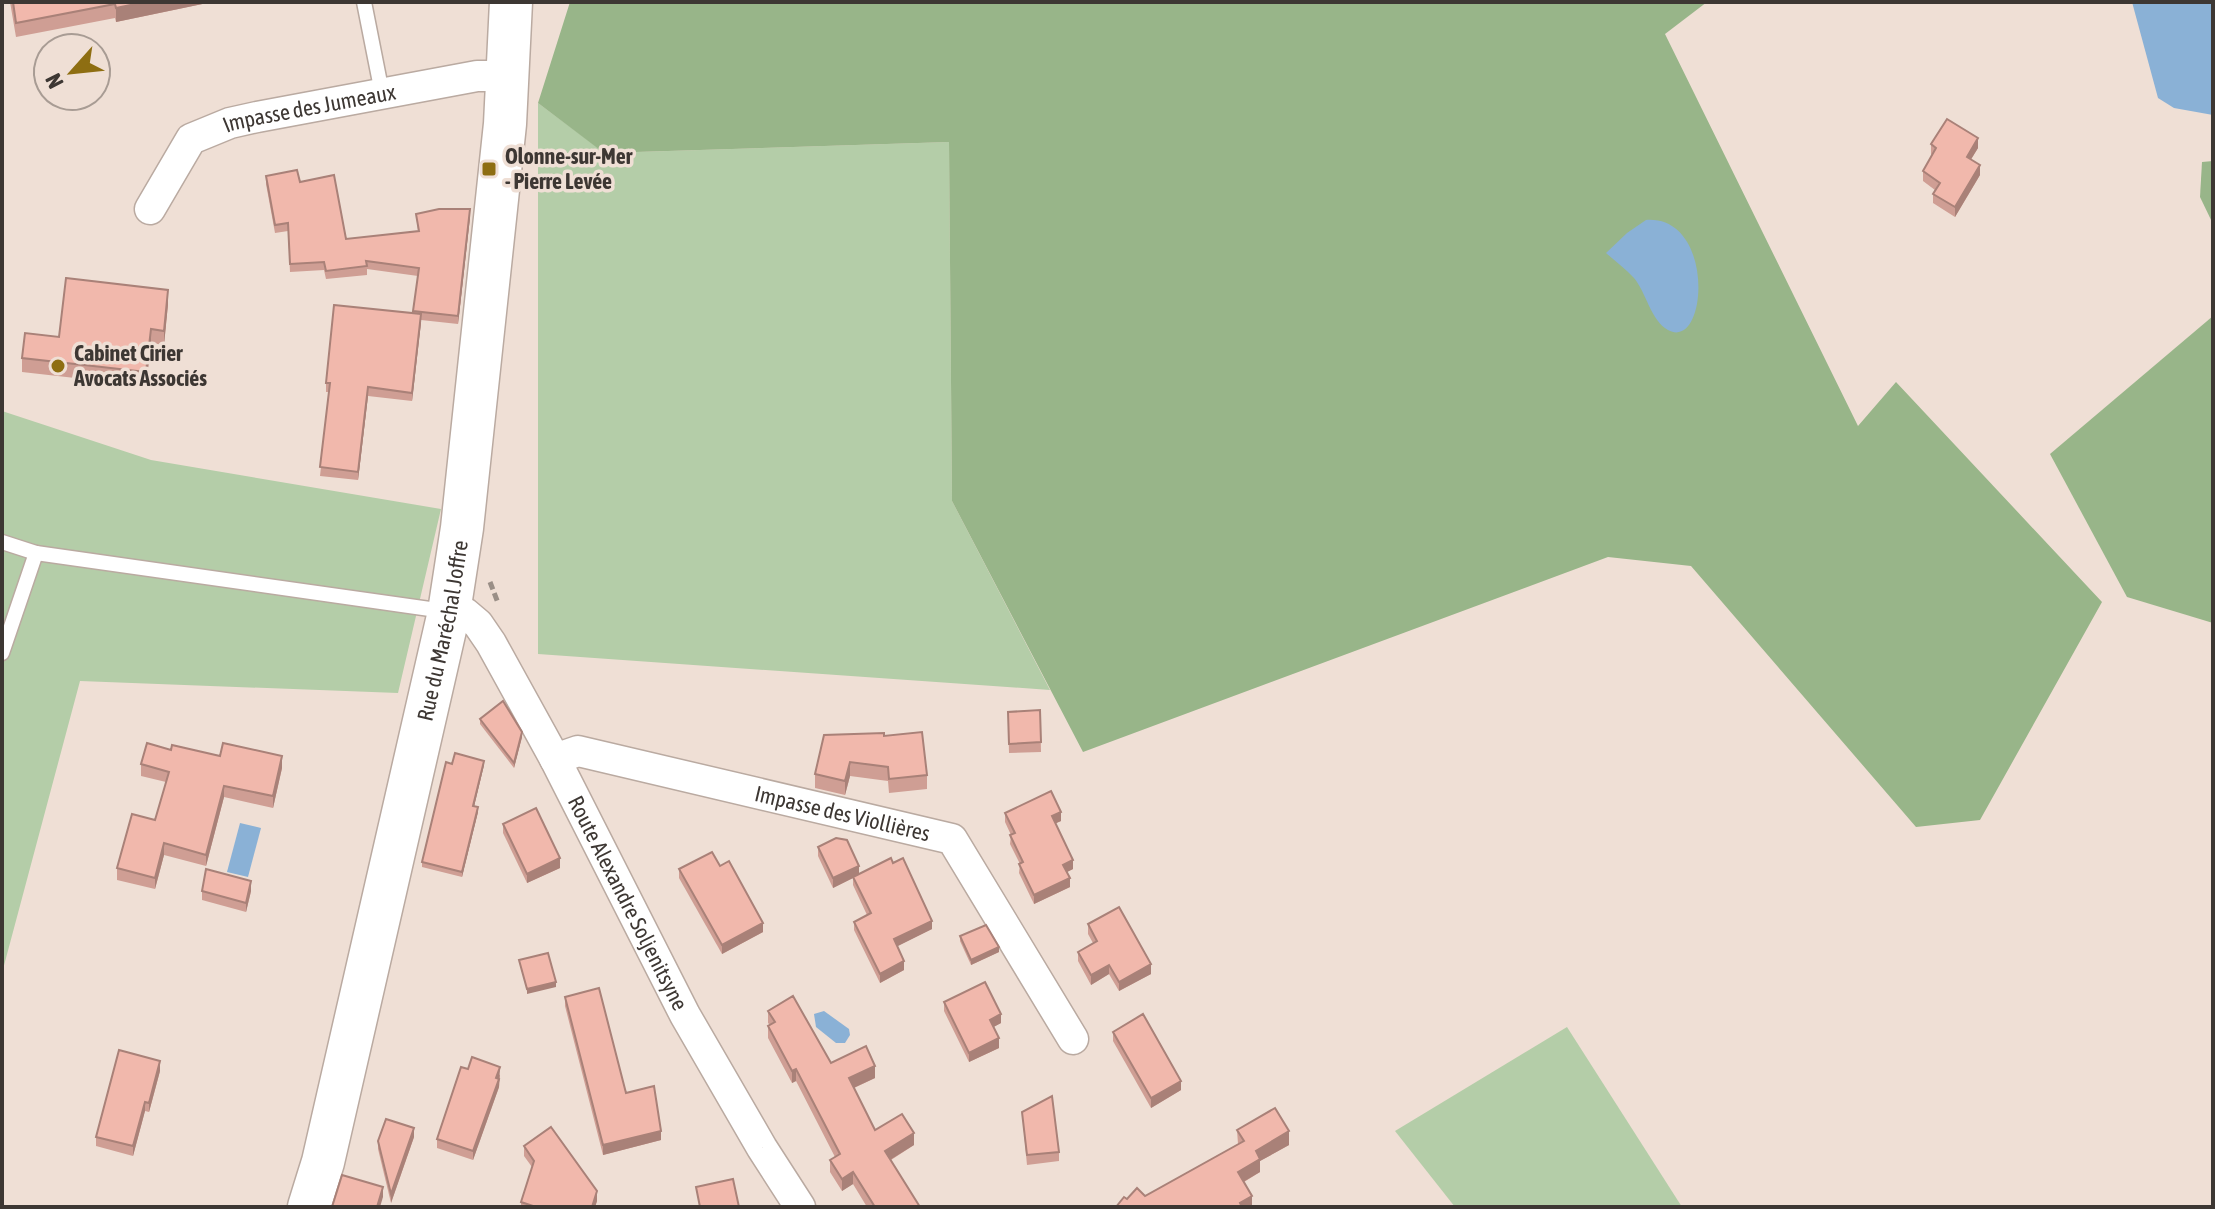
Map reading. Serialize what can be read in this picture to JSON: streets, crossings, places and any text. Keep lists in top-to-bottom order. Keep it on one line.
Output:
{"streets":{"street":["Impasse des Jumeaux","Rue du Maréchal Joffre","Impasse des Viollières","Route Alexandre Soljenitsyne"]},"crossings":[["Impasse des Jumeaux","Rue du Maréchal Joffre"],["Rue du Maréchal Joffre","Route Alexandre Soljenitsyne"],["Impasse des Viollières","Route Alexandre Soljenitsyne"]],"places":{"transit":["Olonne-sur-Mer - Pierre Levée"],"other":["Cabinet Cirier Avocats Associés"]},"north":"bottom left"}
